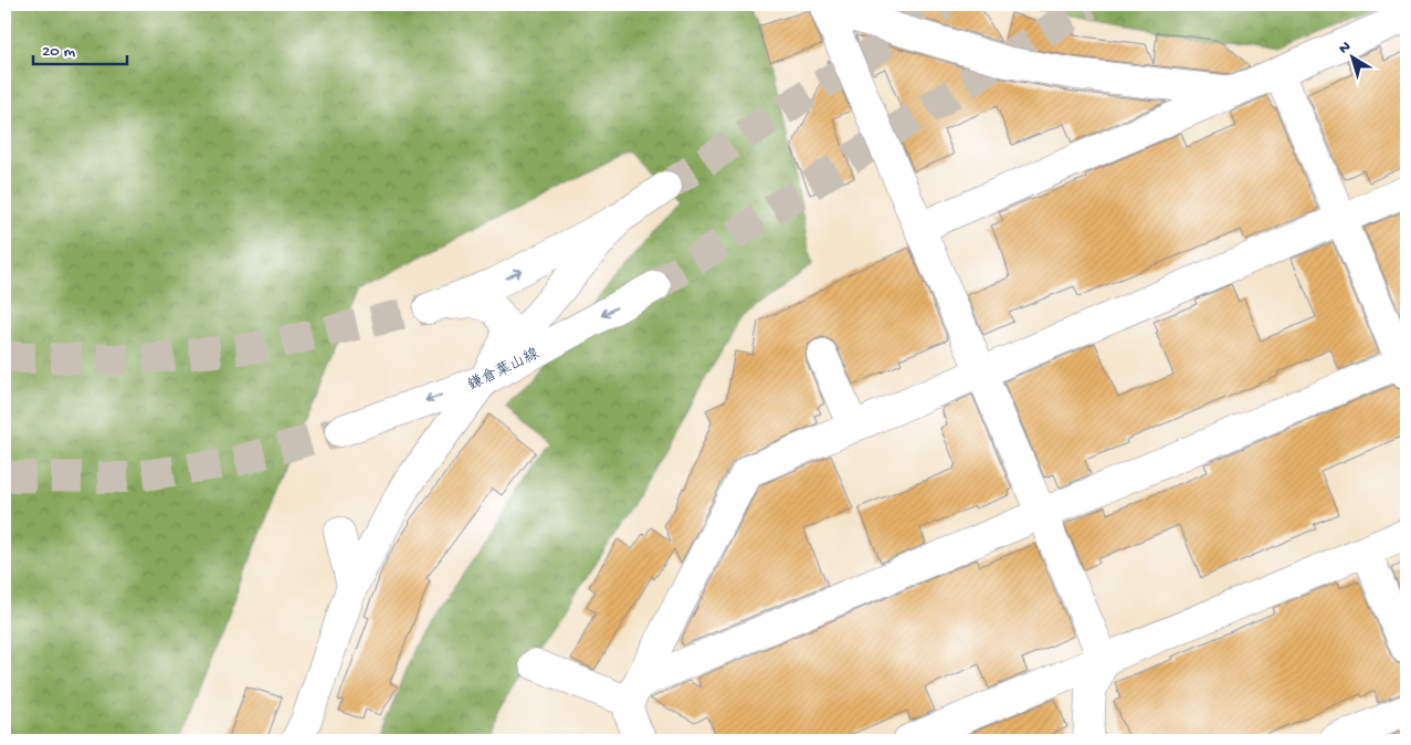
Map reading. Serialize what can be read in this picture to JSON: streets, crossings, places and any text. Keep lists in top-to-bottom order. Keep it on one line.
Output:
{"streets":{"street":["鎌倉葉山線"]},"scale_bar":"20 m","north":"top left"}
